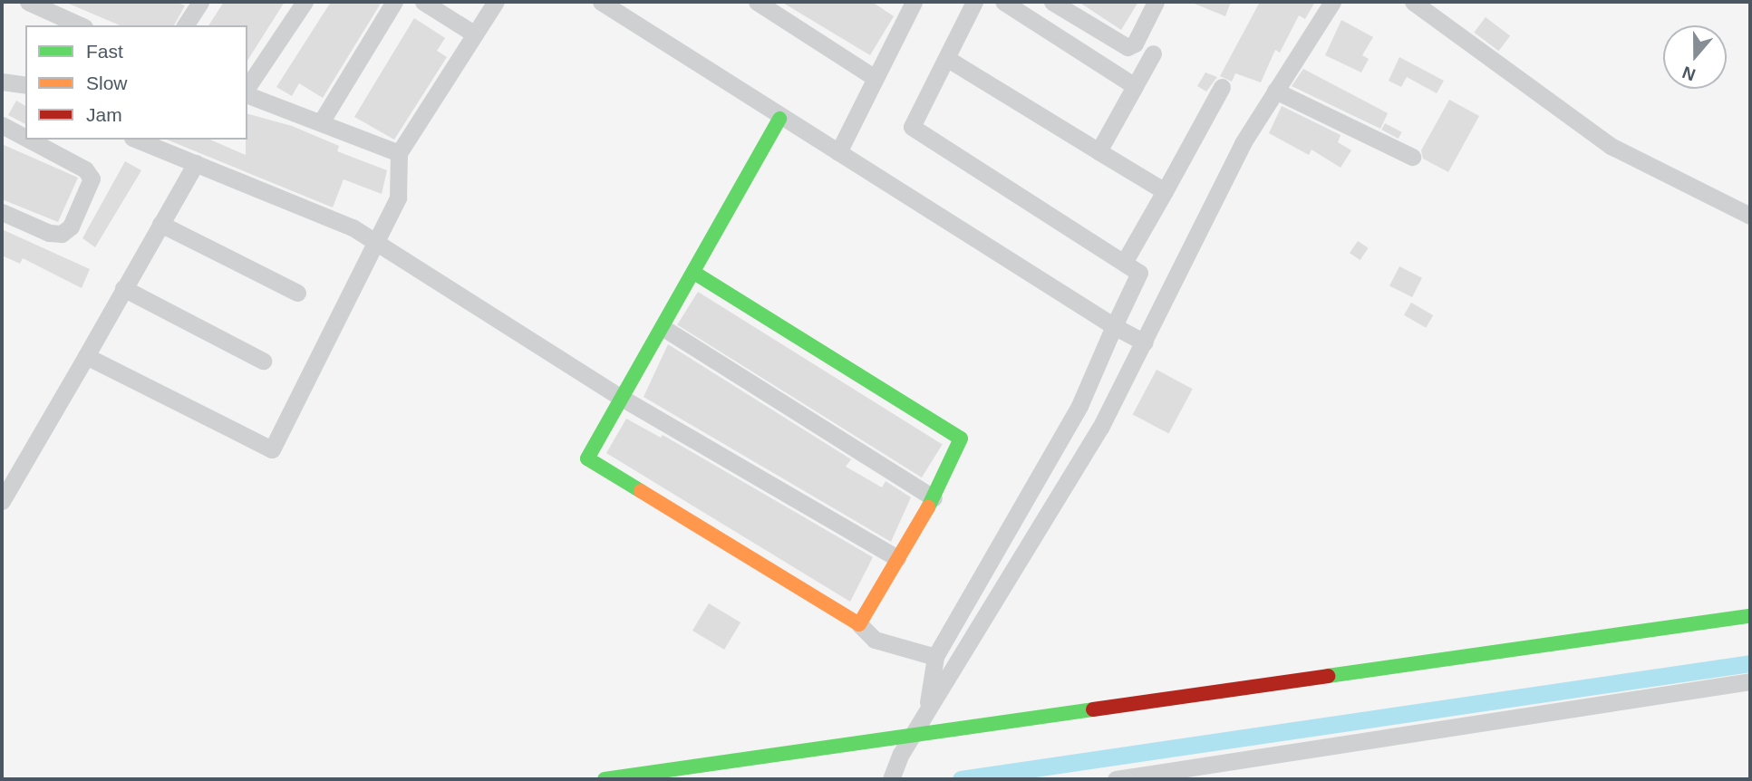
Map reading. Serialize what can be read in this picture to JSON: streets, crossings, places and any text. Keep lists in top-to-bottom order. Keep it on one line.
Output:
{"legend":["Fast","Slow","Jam"],"north":"bottom"}
